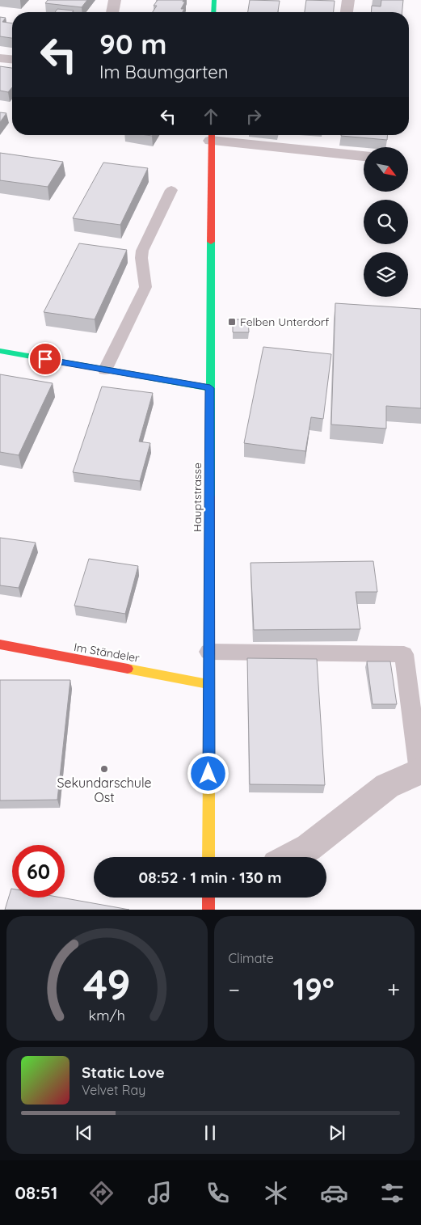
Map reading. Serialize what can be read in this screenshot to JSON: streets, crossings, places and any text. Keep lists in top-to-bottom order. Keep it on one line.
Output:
{"streets":{"main road":["Hauptstrasse","Im Ständeler"]},"crossings":[["Hauptstrasse","Im Ständeler"]],"places":{"transit":["Felben Unterdorf"],"other":["Sekundarschule Ost"]},"north":"bottom right","page":{"turn":["90 m","Im Baumgarten"],"limit":"60","trip":"08:52 · 1 min · 130 m","tile":"Climate","heat":["−","19°","+"],"song":["Static Love","Velvet Ray"],"tabs":"08:51","gauge":["49","km/h"]}}
